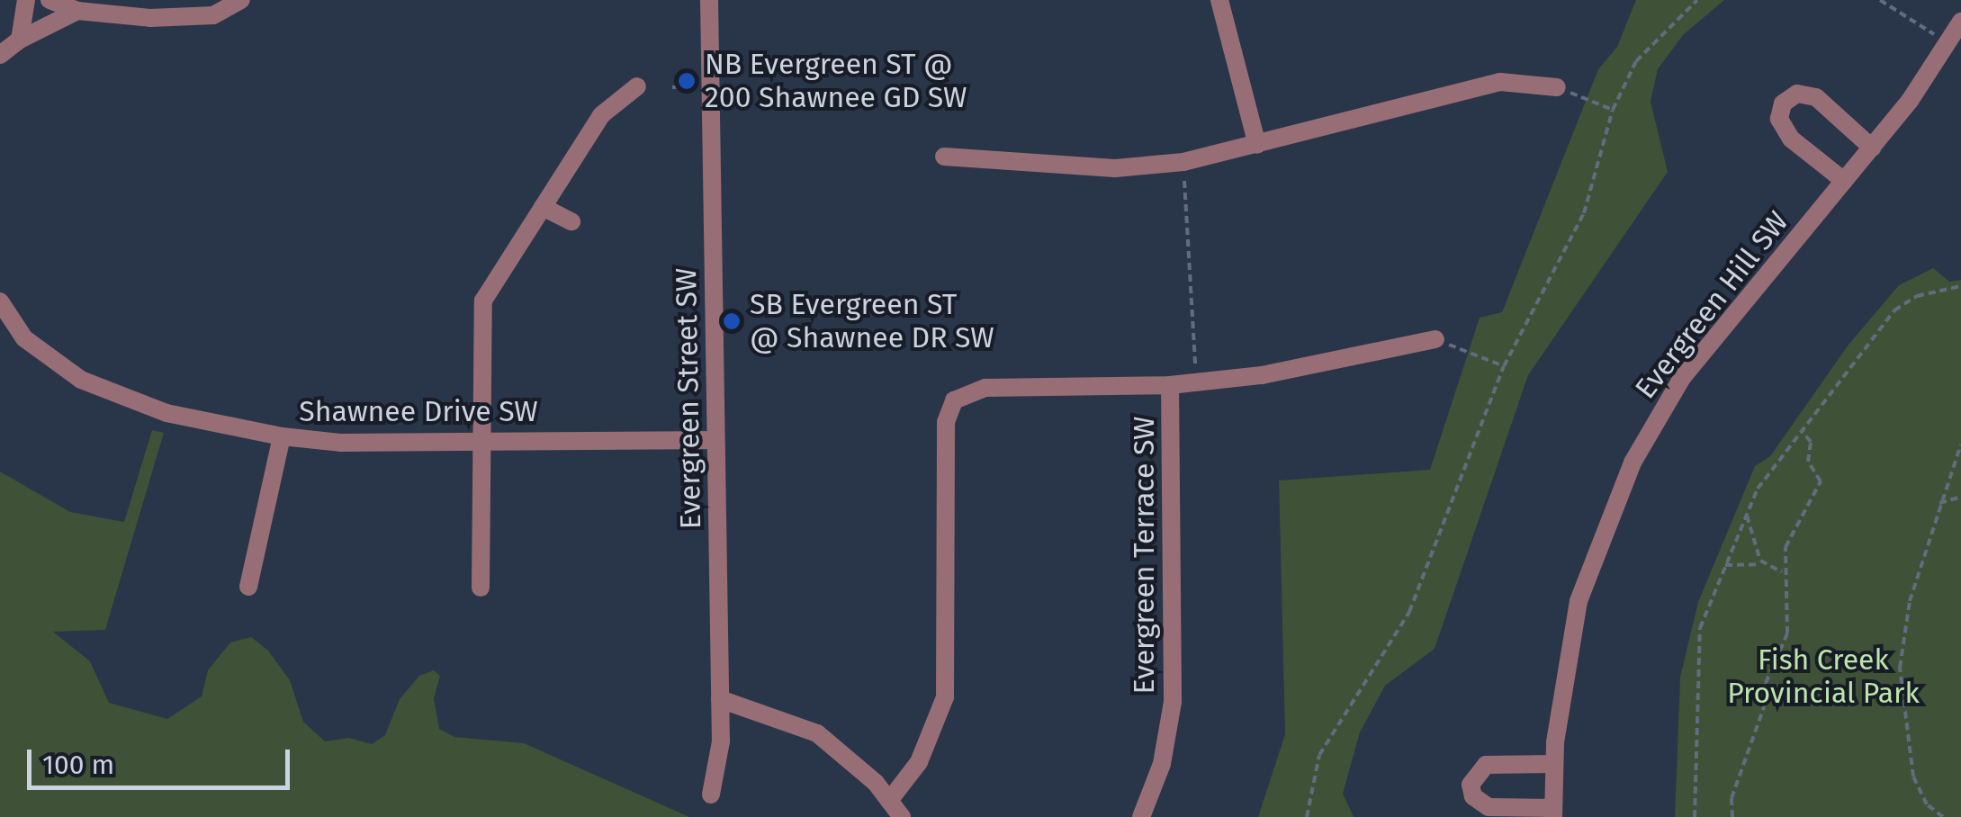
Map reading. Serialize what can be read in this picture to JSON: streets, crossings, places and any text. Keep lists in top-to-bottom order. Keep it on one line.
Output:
{"streets":{"street":["Evergreen Hill SW","Evergreen Street SW","Shawnee Drive SW","Evergreen Terrace SW"]},"crossings":[["Evergreen Street SW","Shawnee Drive SW"]],"parks":["Fish Creek Provincial Park"],"places":["NB Evergreen ST @ 200 Shawnee GD SW","SB Evergreen ST @ Shawnee DR SW"],"scale_bar":"100 m"}
